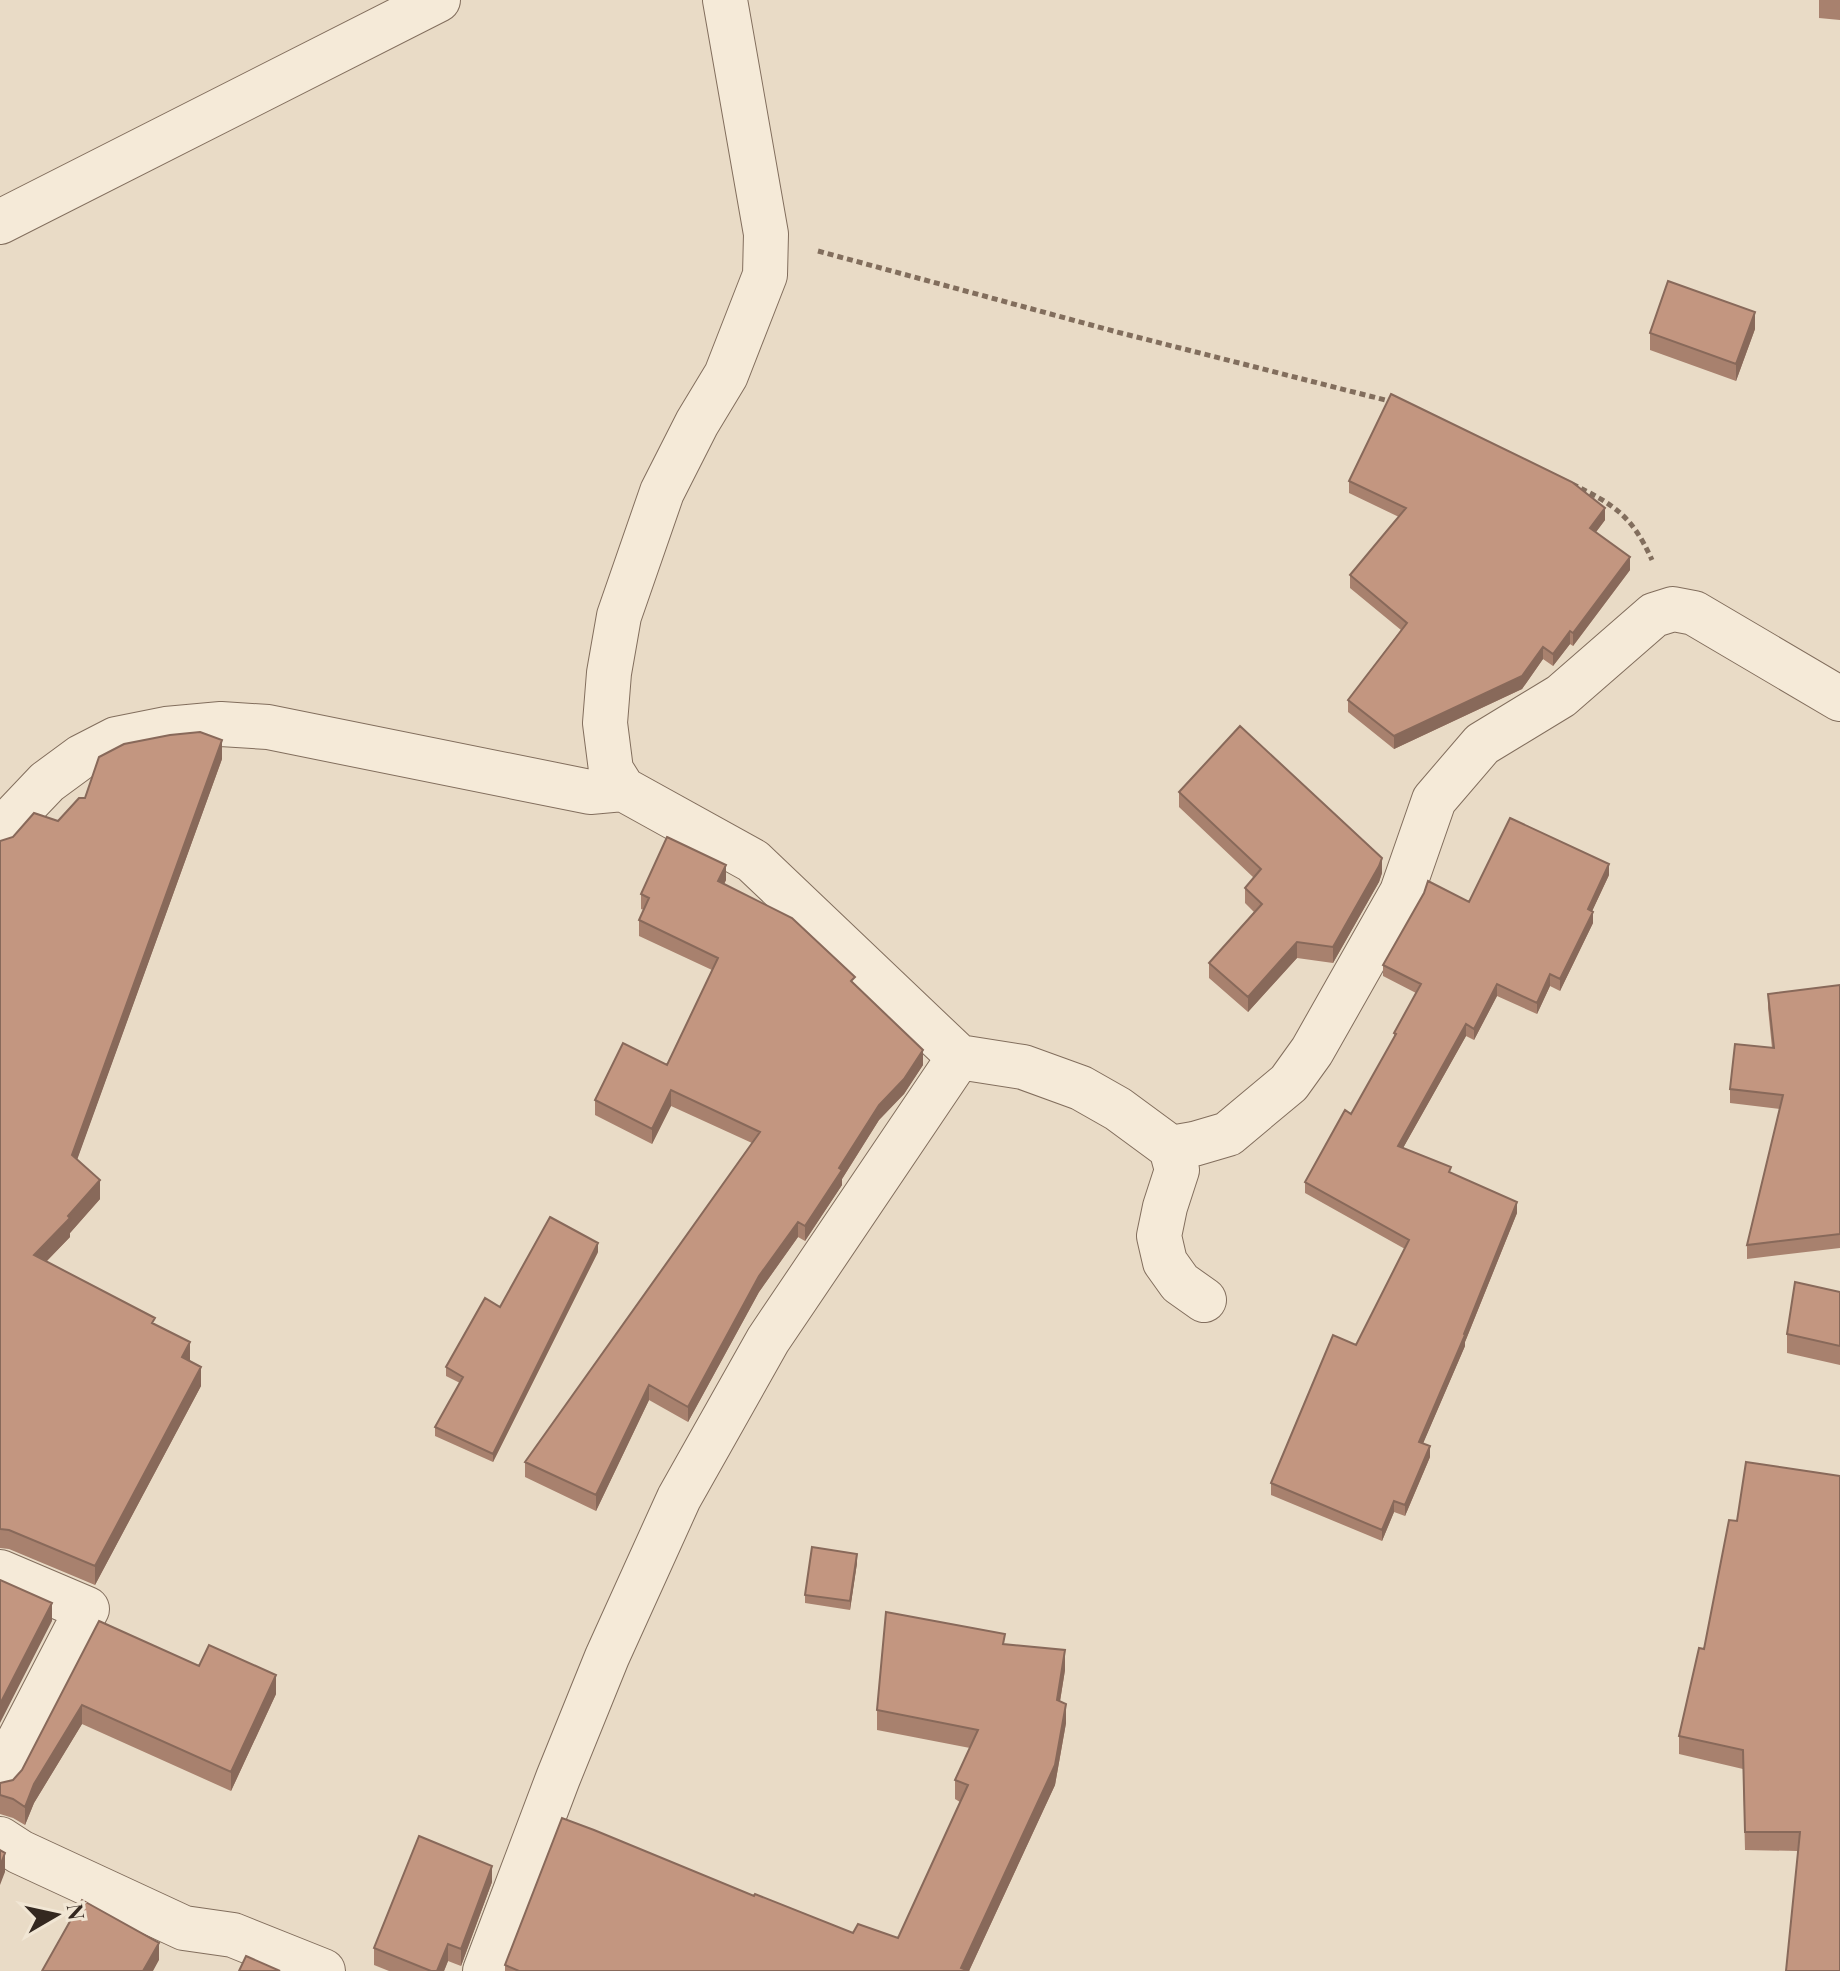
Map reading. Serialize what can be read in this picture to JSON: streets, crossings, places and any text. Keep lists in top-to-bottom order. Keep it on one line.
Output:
{"north":"right"}
